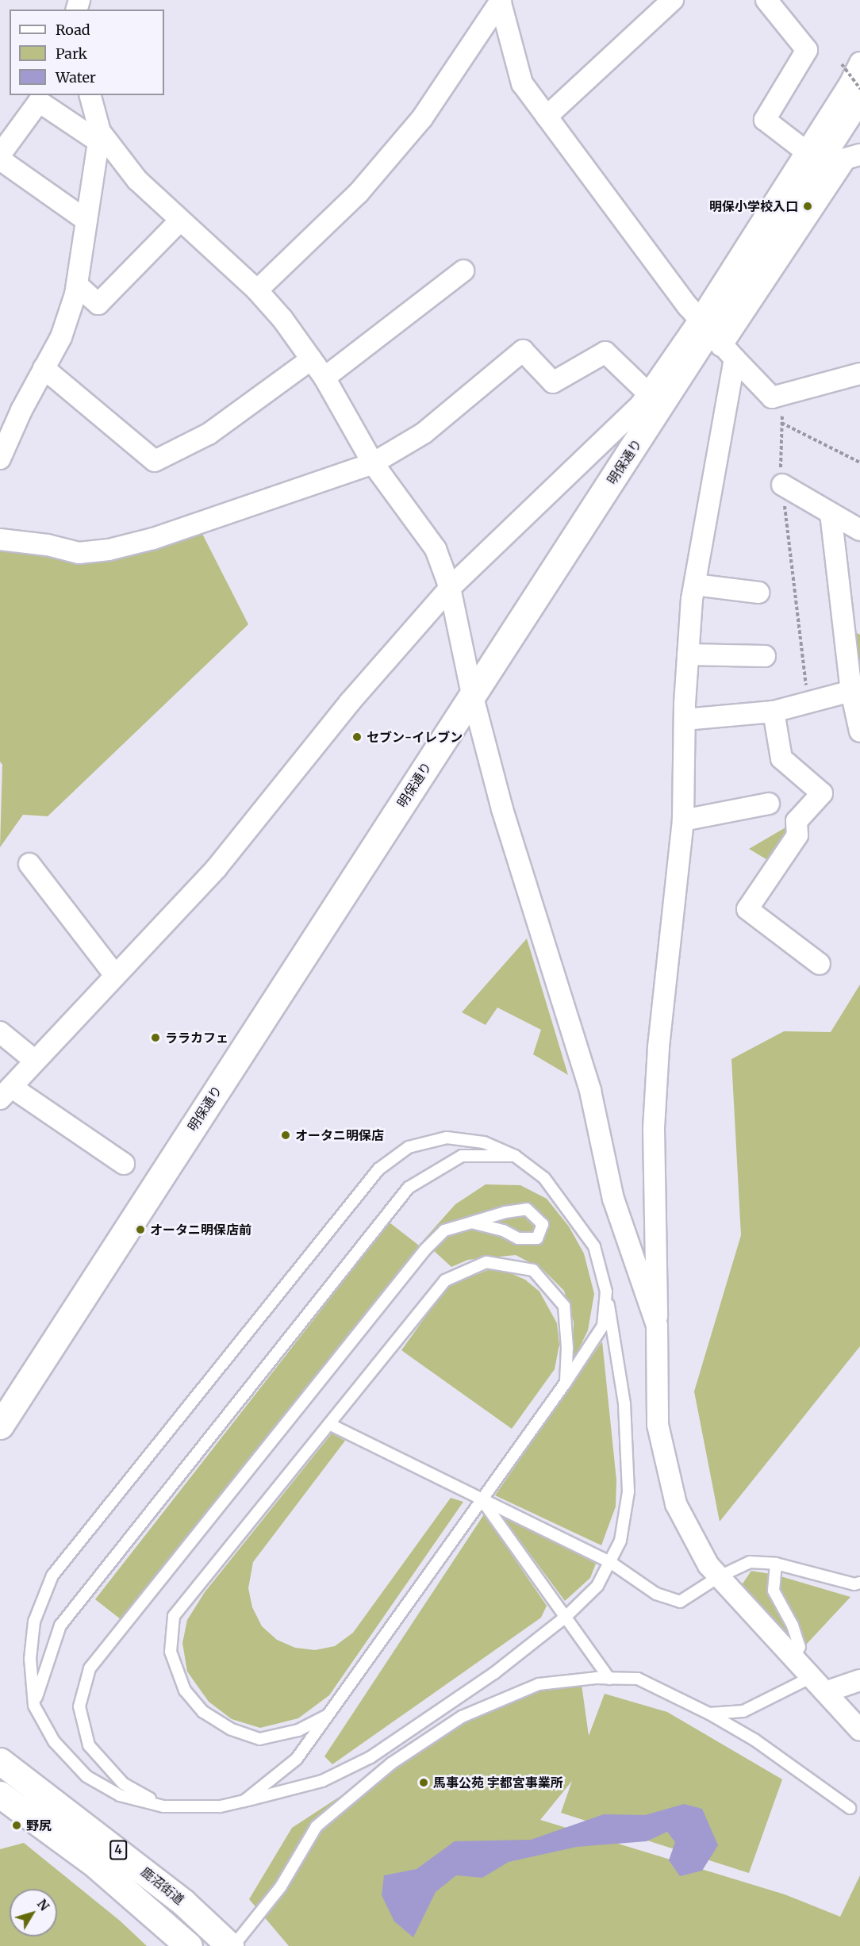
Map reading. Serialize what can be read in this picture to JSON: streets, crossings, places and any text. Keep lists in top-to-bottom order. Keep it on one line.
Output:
{"streets":{"street":["明保通り","4","鹿沼街道"]},"places":["明保小学校入口","セブン-イレブン","ララカフェ","オータニ明保店","オータニ明保店前","馬事公苑 宇都宮事業所","野尻"],"legend":["Road","Park","Water"],"north":"top right"}
